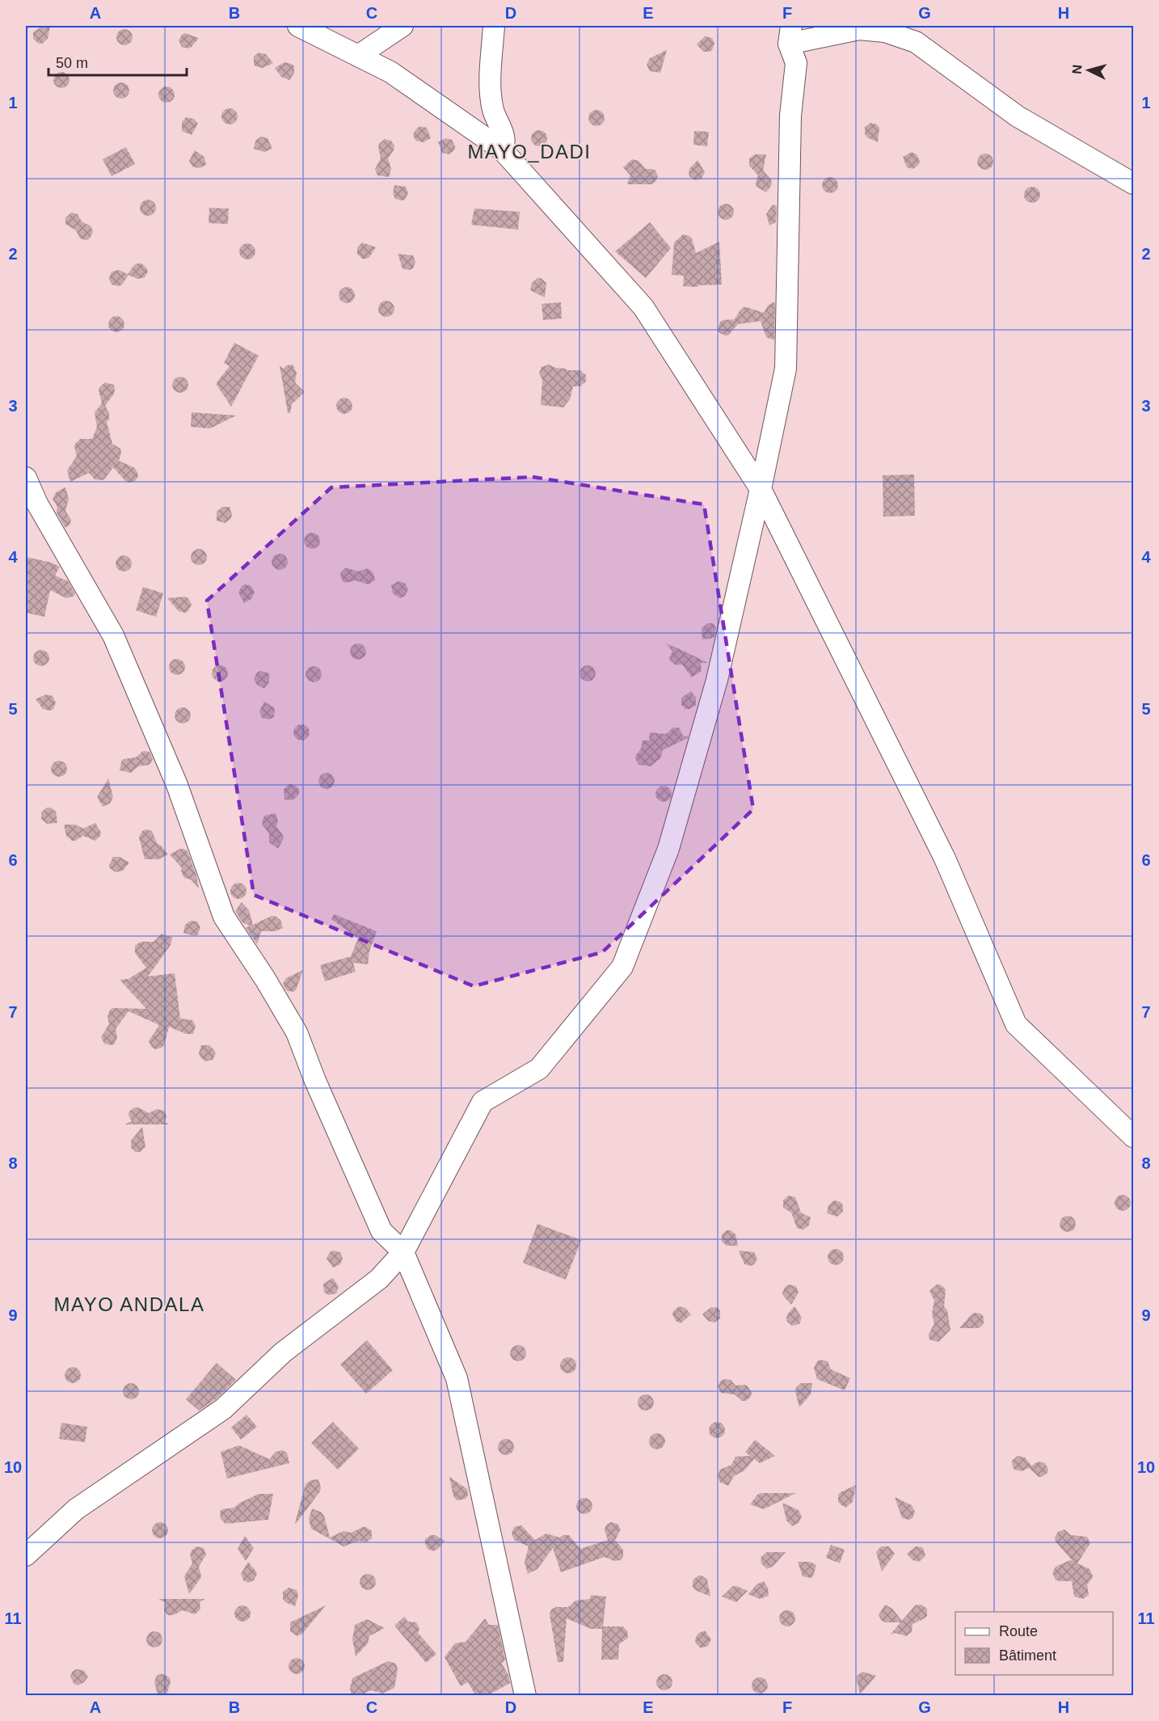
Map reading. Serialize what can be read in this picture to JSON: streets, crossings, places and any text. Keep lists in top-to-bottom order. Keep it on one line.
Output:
{"districts":["MAYO_DADI","MAYO ANDALA"],"legend":["Route","Bâtiment"],"scale_bar":"50 m","north":"left","grid":{"columns":["A","B","C","D","E","F","G","H"],"rows":["1","2","3","4","5","6","7","8","9","10","11"]}}
